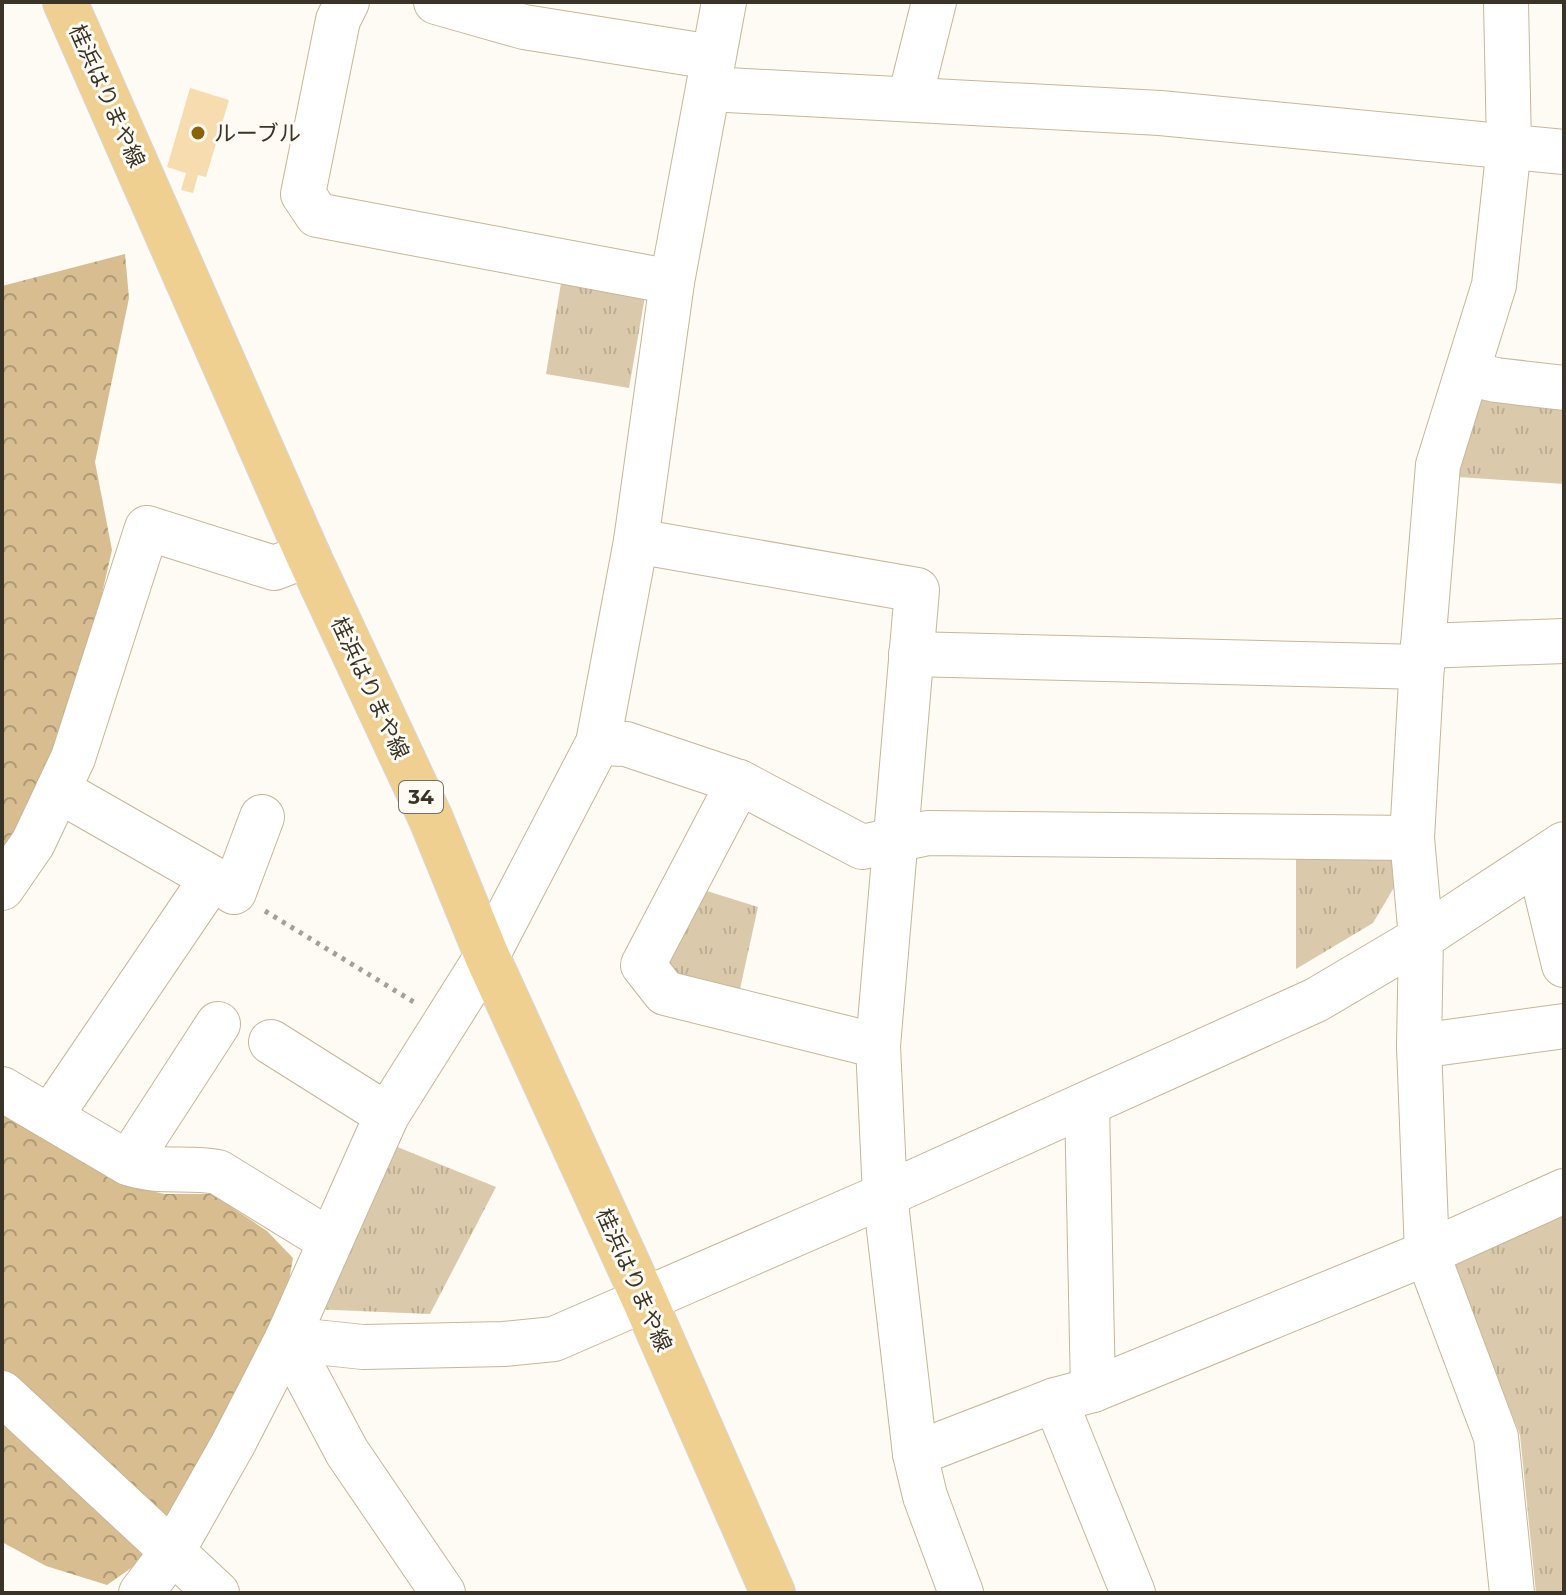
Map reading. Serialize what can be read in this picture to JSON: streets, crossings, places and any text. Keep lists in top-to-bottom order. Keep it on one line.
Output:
{"streets":{"main road":["桂浜はりまや線","34"]},"places":["ルーブル"]}
